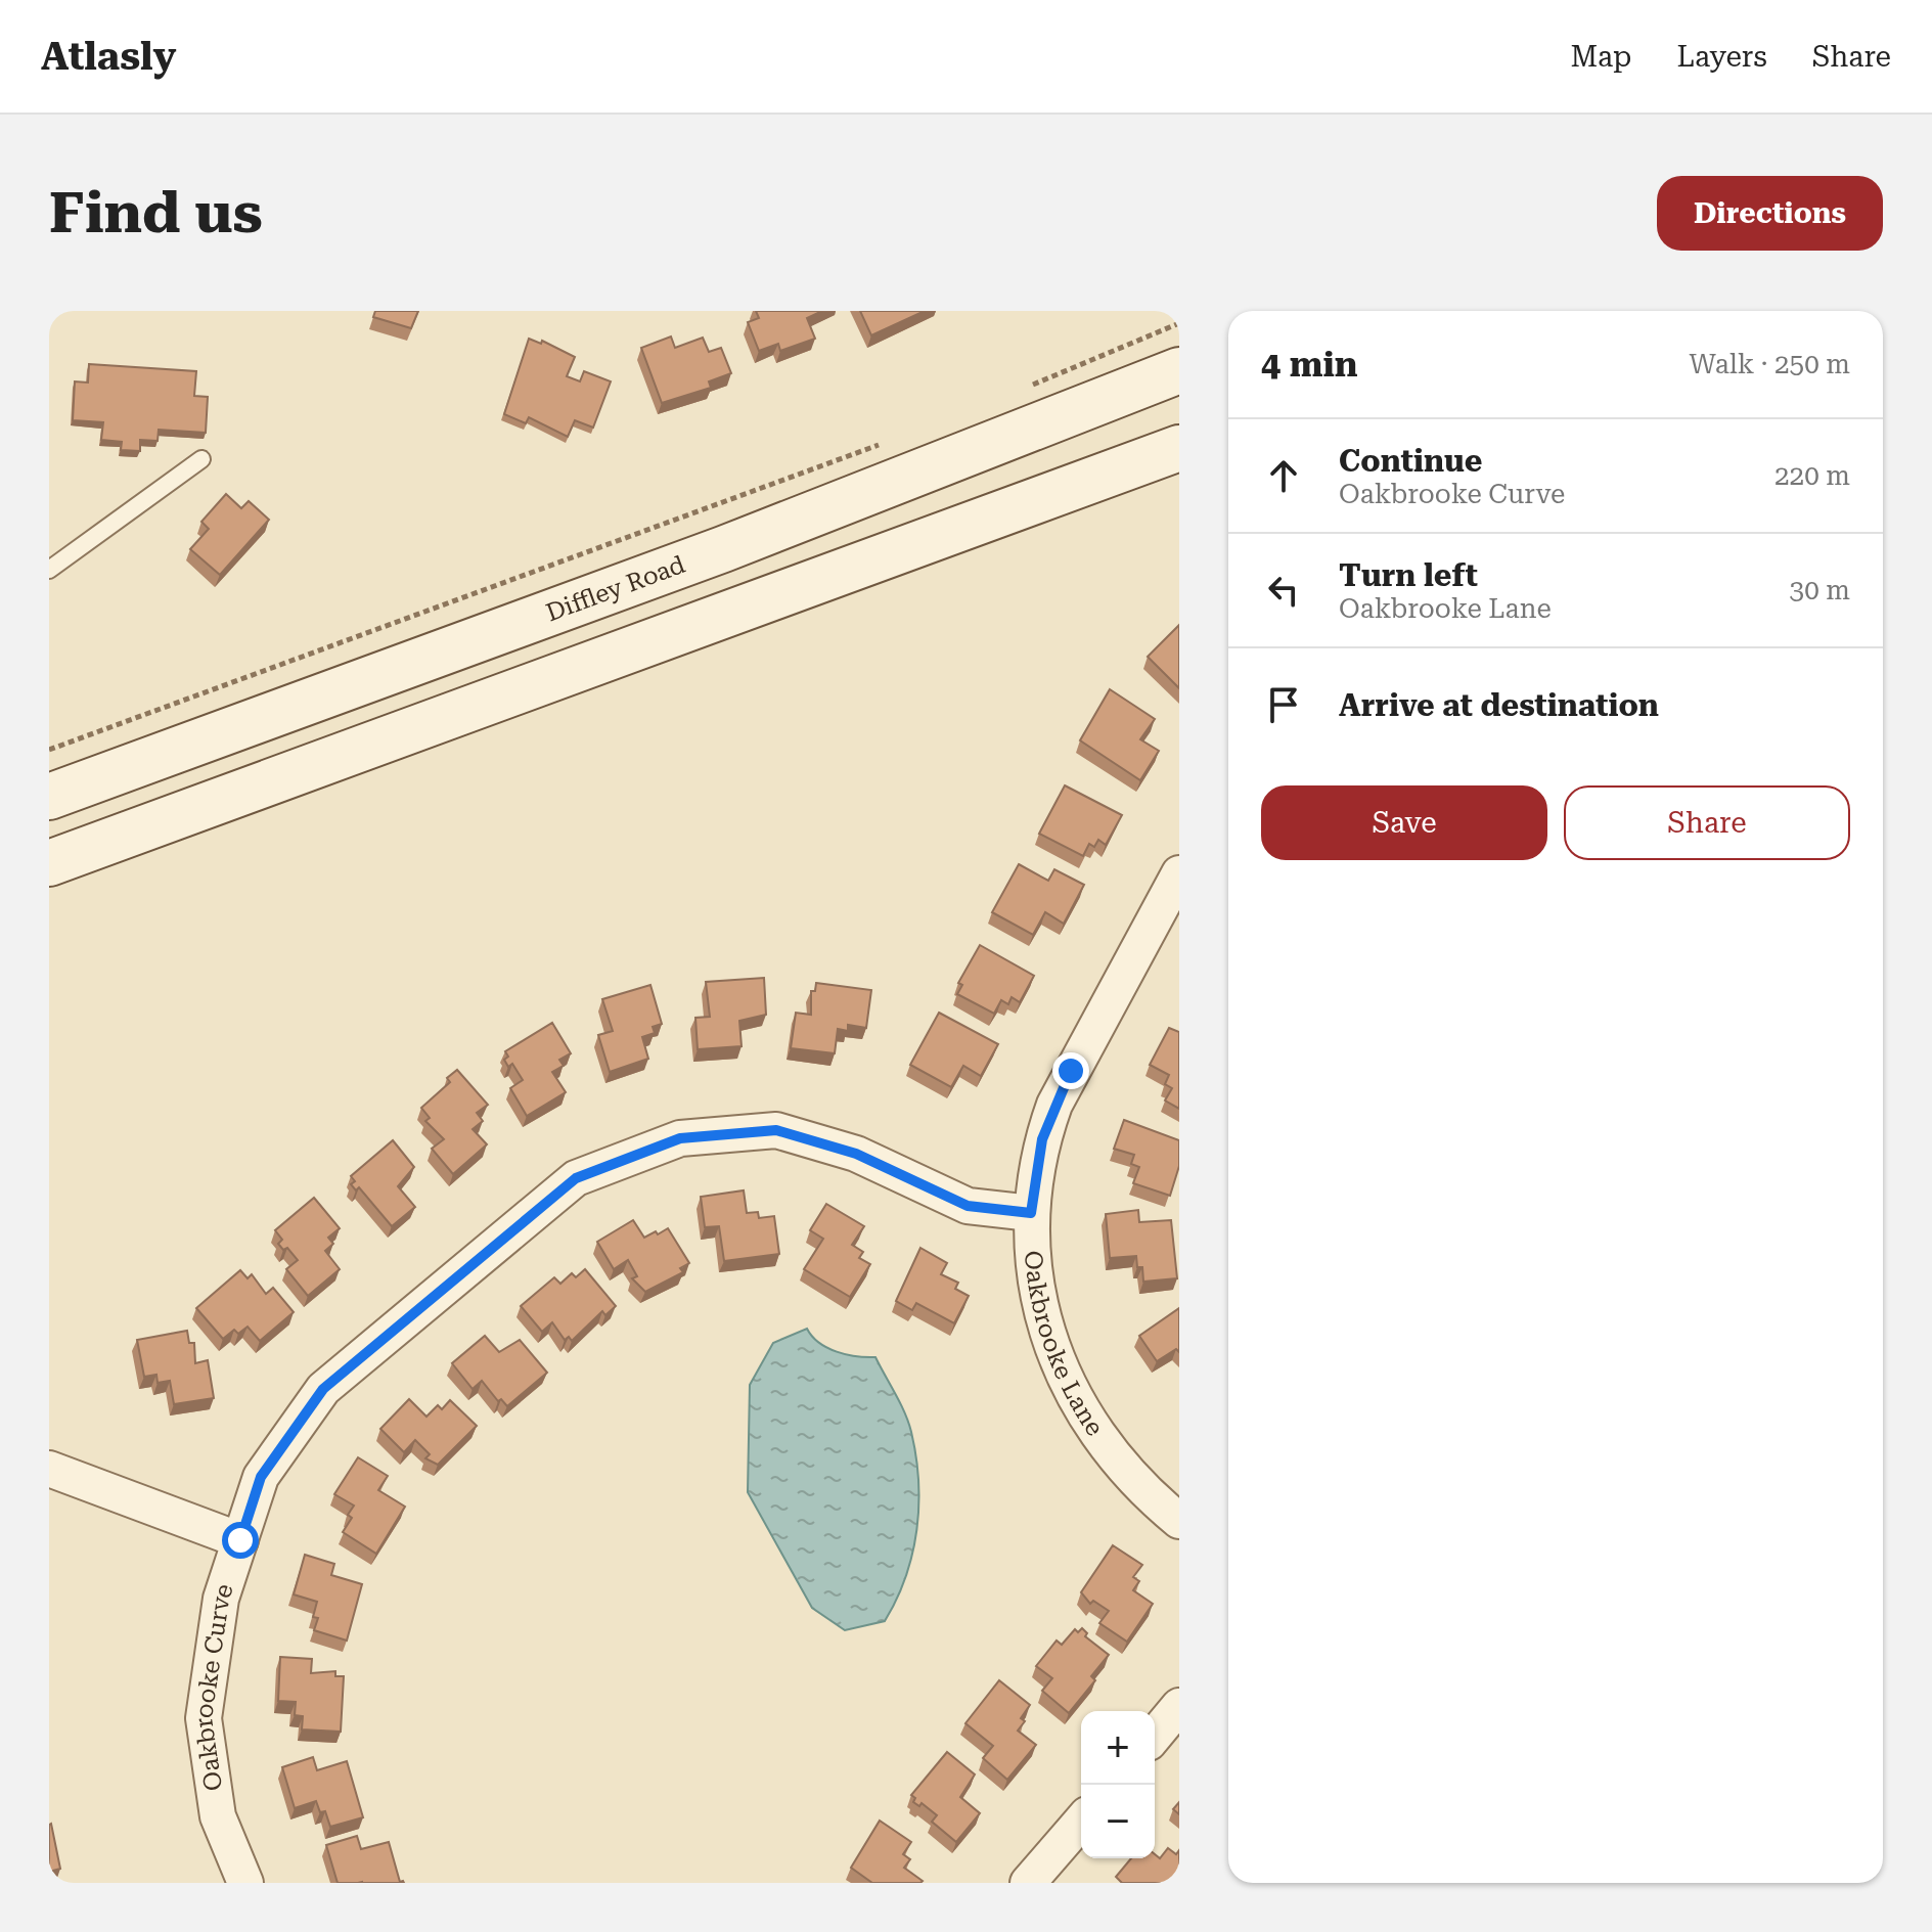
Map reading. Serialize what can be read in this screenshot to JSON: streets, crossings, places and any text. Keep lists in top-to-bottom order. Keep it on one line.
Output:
{"streets":{"main road":["Diffley Road"],"street":["Oakbrooke Lane","Oakbrooke Curve"]},"crossings":[["Oakbrooke Lane","Oakbrooke Curve"]],"page":{"header":"Atlasly","nav":["Map","Layers","Share"],"buttons":["Directions",["Save","Share"]],"title":"Find us","heading":["4 min","Walk · 250 m"],"list":[["Continue","Oakbrooke Curve","220 m"],["Turn left","Oakbrooke Lane","30 m"],"Arrive at destination"],"map_buttons":["+","−"]}}
